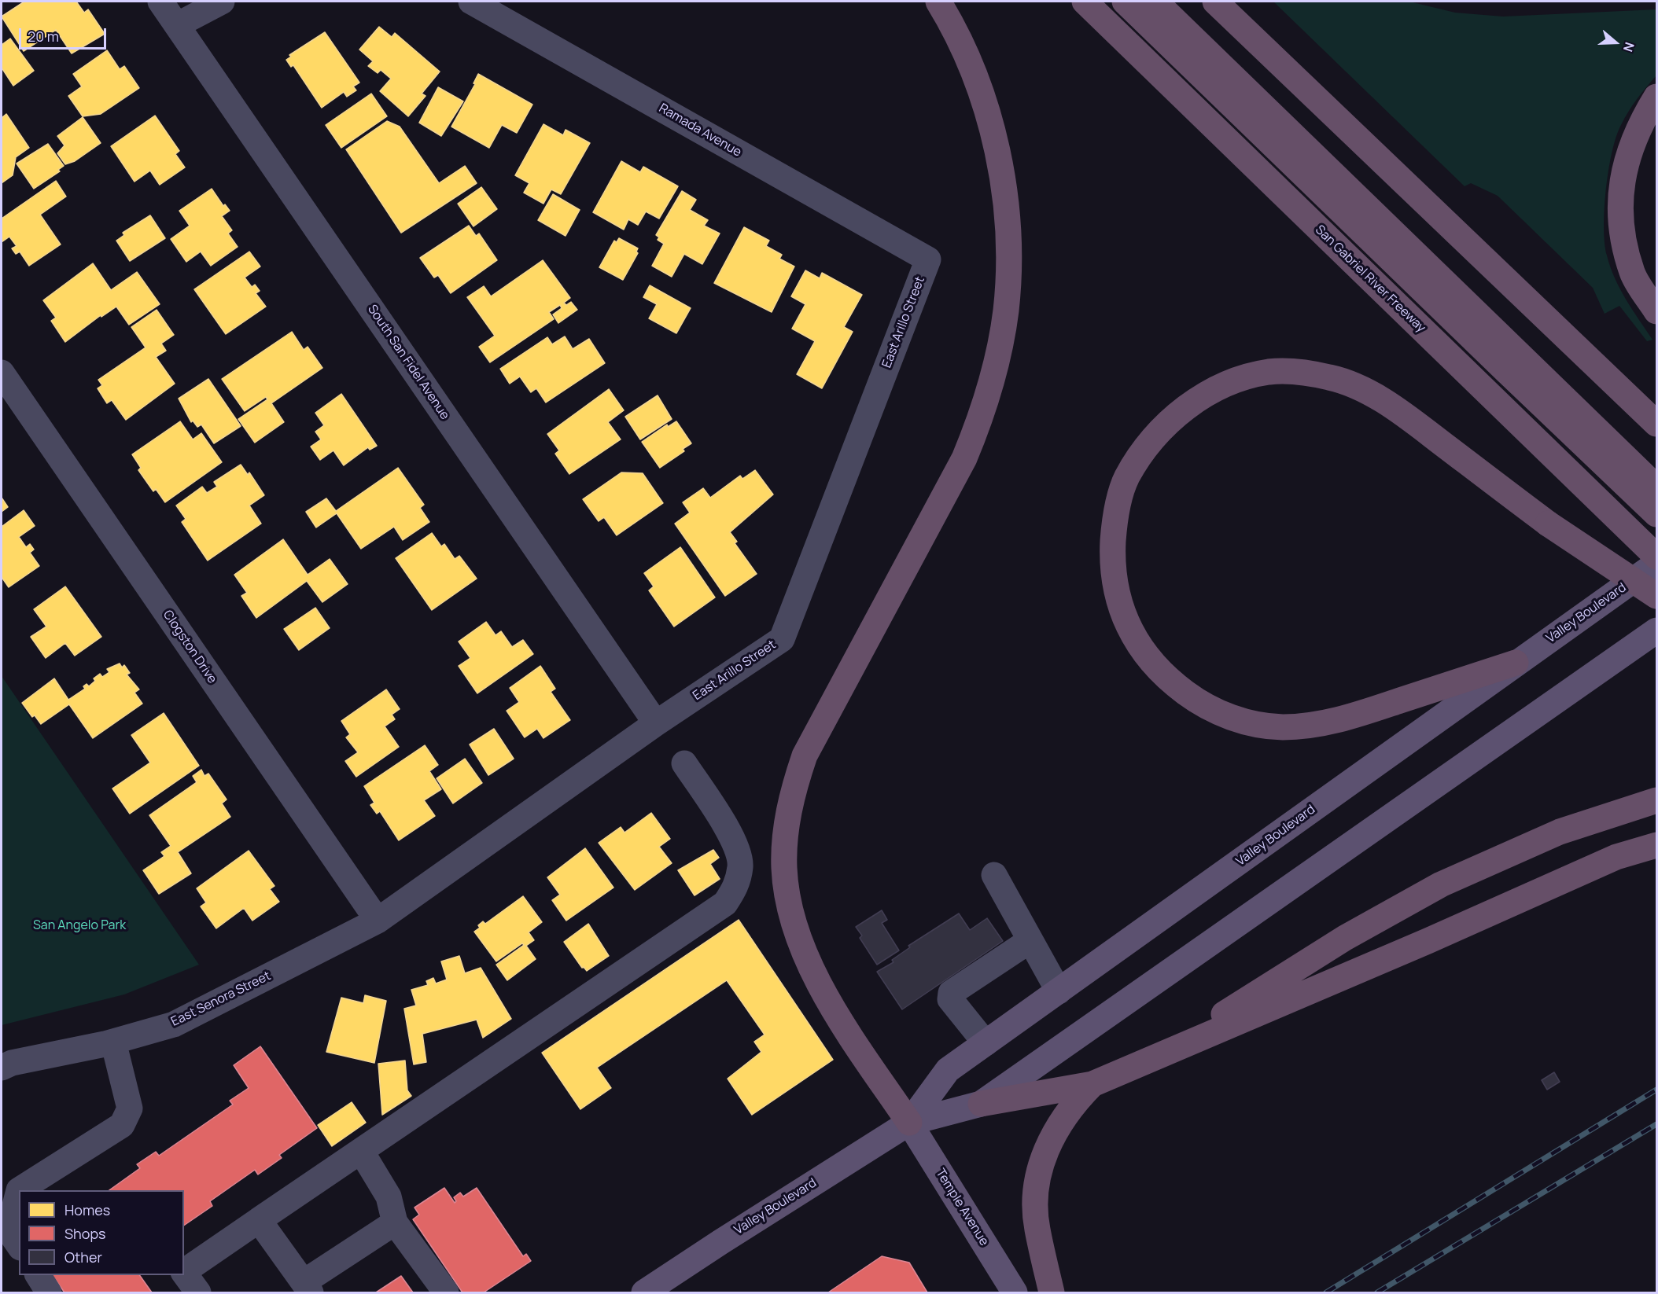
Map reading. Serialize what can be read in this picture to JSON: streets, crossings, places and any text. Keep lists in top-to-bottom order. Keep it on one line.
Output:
{"streets":{"highway":["San Gabriel River Freeway"],"main road":["Valley Boulevard","Temple Avenue"],"street":["Ramada Avenue","East Arillo Street","South San Fidel Avenue","Clogston Drive","East Senora Street"]},"crossings":[["Ramada Avenue","East Arillo Street"],["East Arillo Street","South San Fidel Avenue"],["East Arillo Street","Clogston Drive"],["East Arillo Street","East Senora Street"],["Valley Boulevard","Temple Avenue"],["Clogston Drive","East Senora Street"]],"parks":["San Angelo Park"],"legend":["Homes","Shops","Other"],"scale_bar":"20 m","north":"right"}
